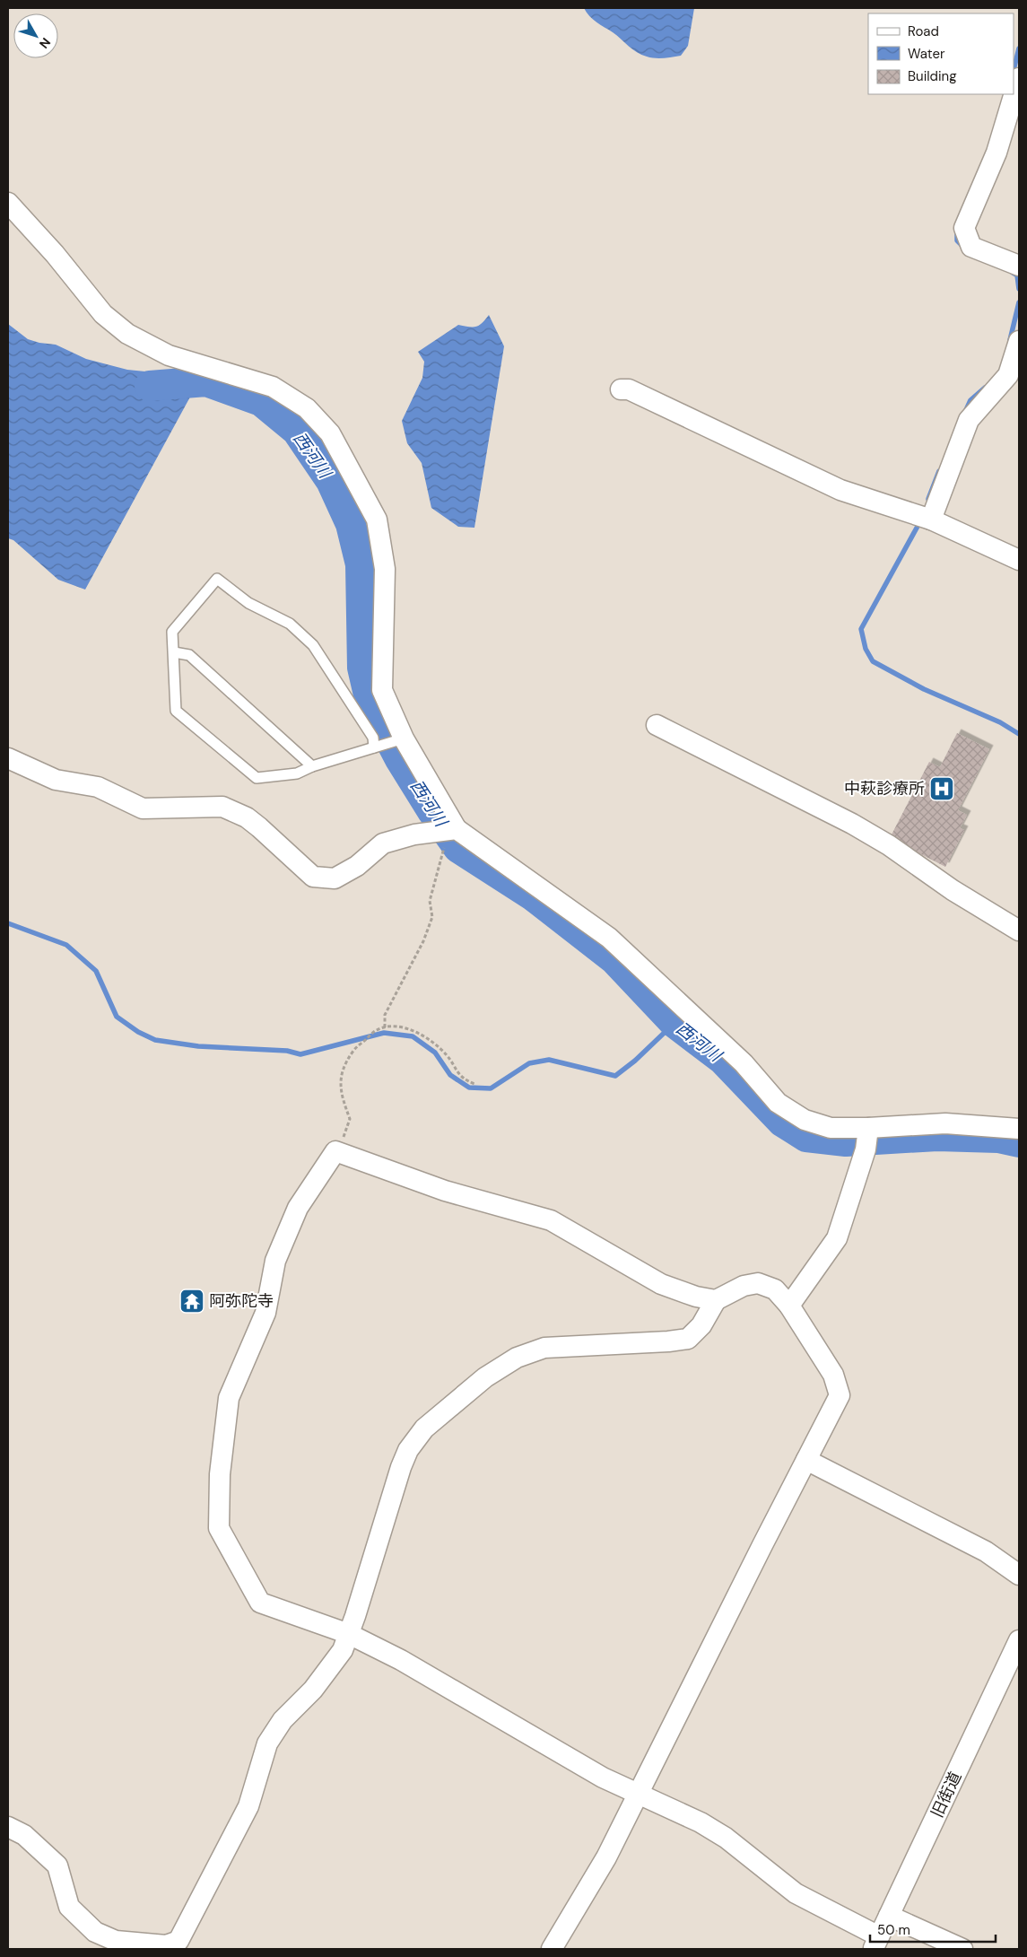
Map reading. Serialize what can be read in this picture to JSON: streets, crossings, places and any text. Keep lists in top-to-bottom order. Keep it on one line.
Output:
{"streets":{"street":["旧街道"]},"water":["西河川"],"places":{"hospital":["中萩診療所"],"temple":["阿弥陀寺"]},"legend":["Road","Water","Building"],"scale_bar":"50 m","north":"bottom right"}
